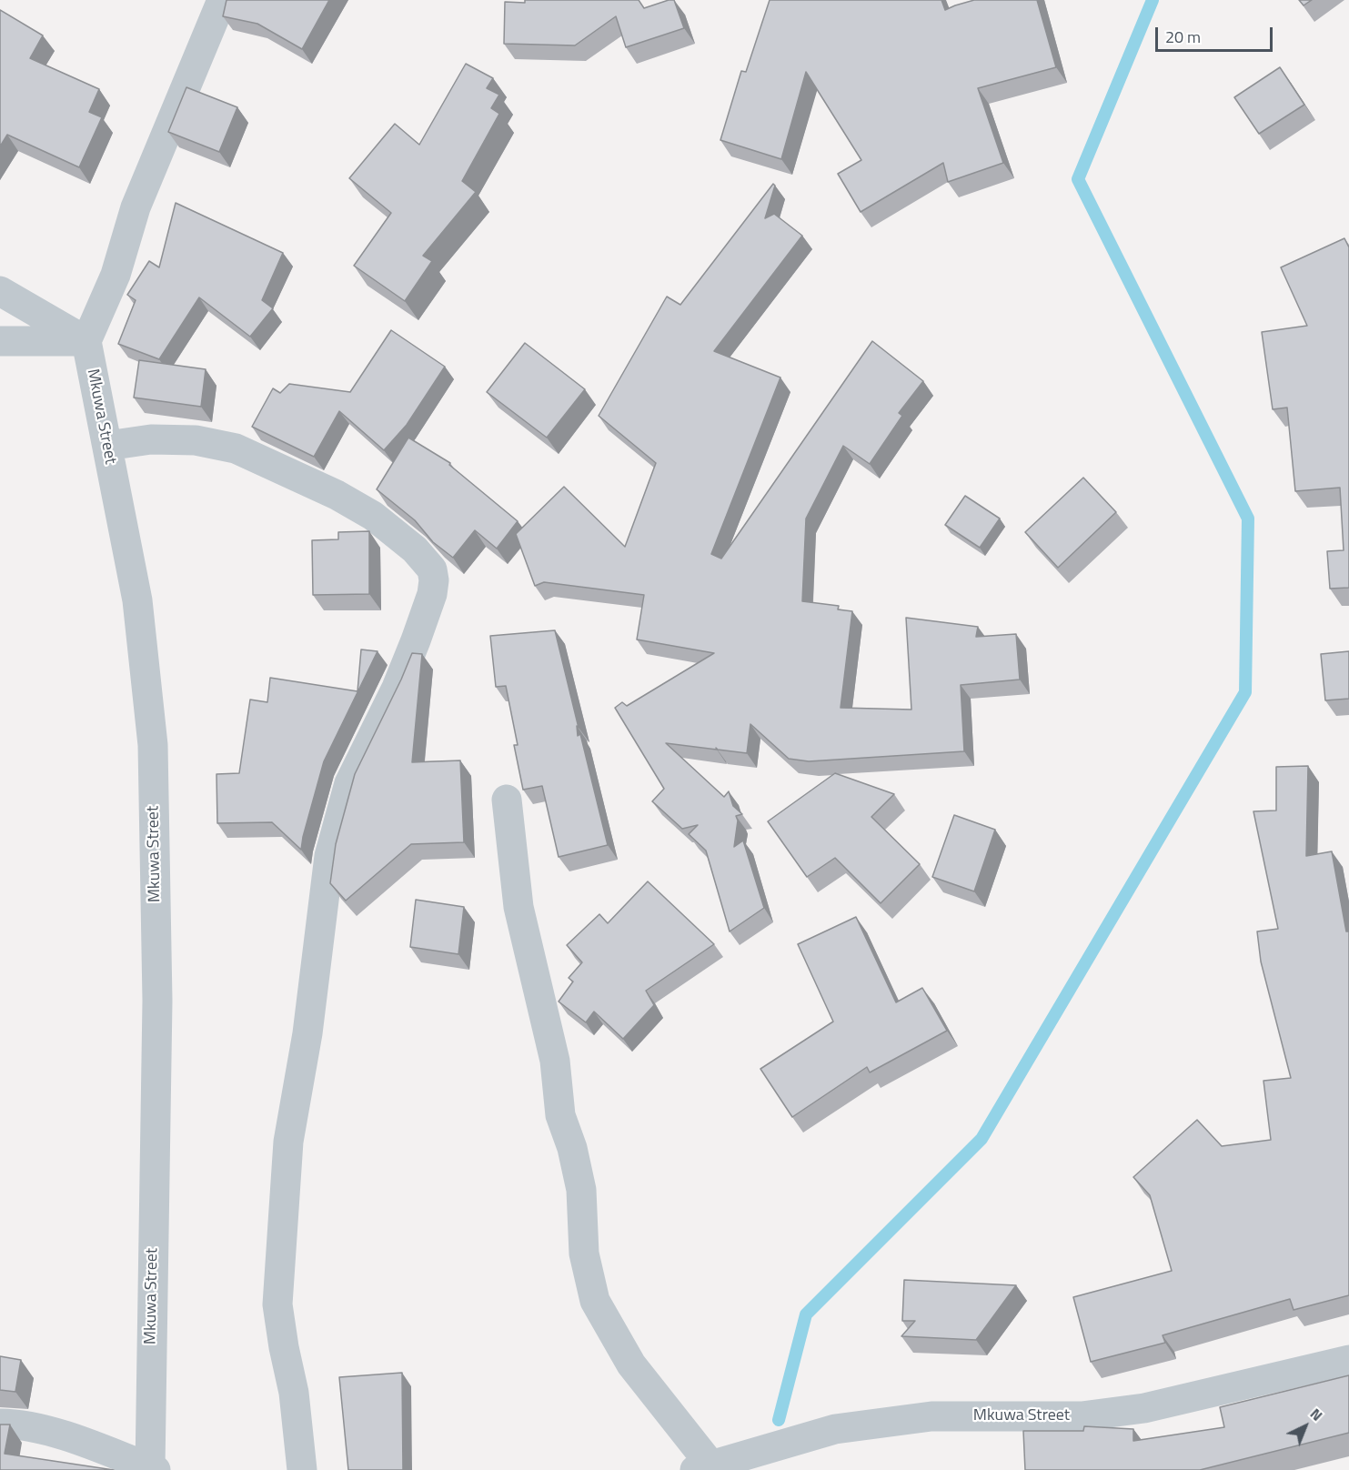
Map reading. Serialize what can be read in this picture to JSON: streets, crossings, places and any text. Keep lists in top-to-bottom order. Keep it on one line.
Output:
{"streets":{"street":["Mkuwa Street"]},"scale_bar":"20 m","north":"top right"}
